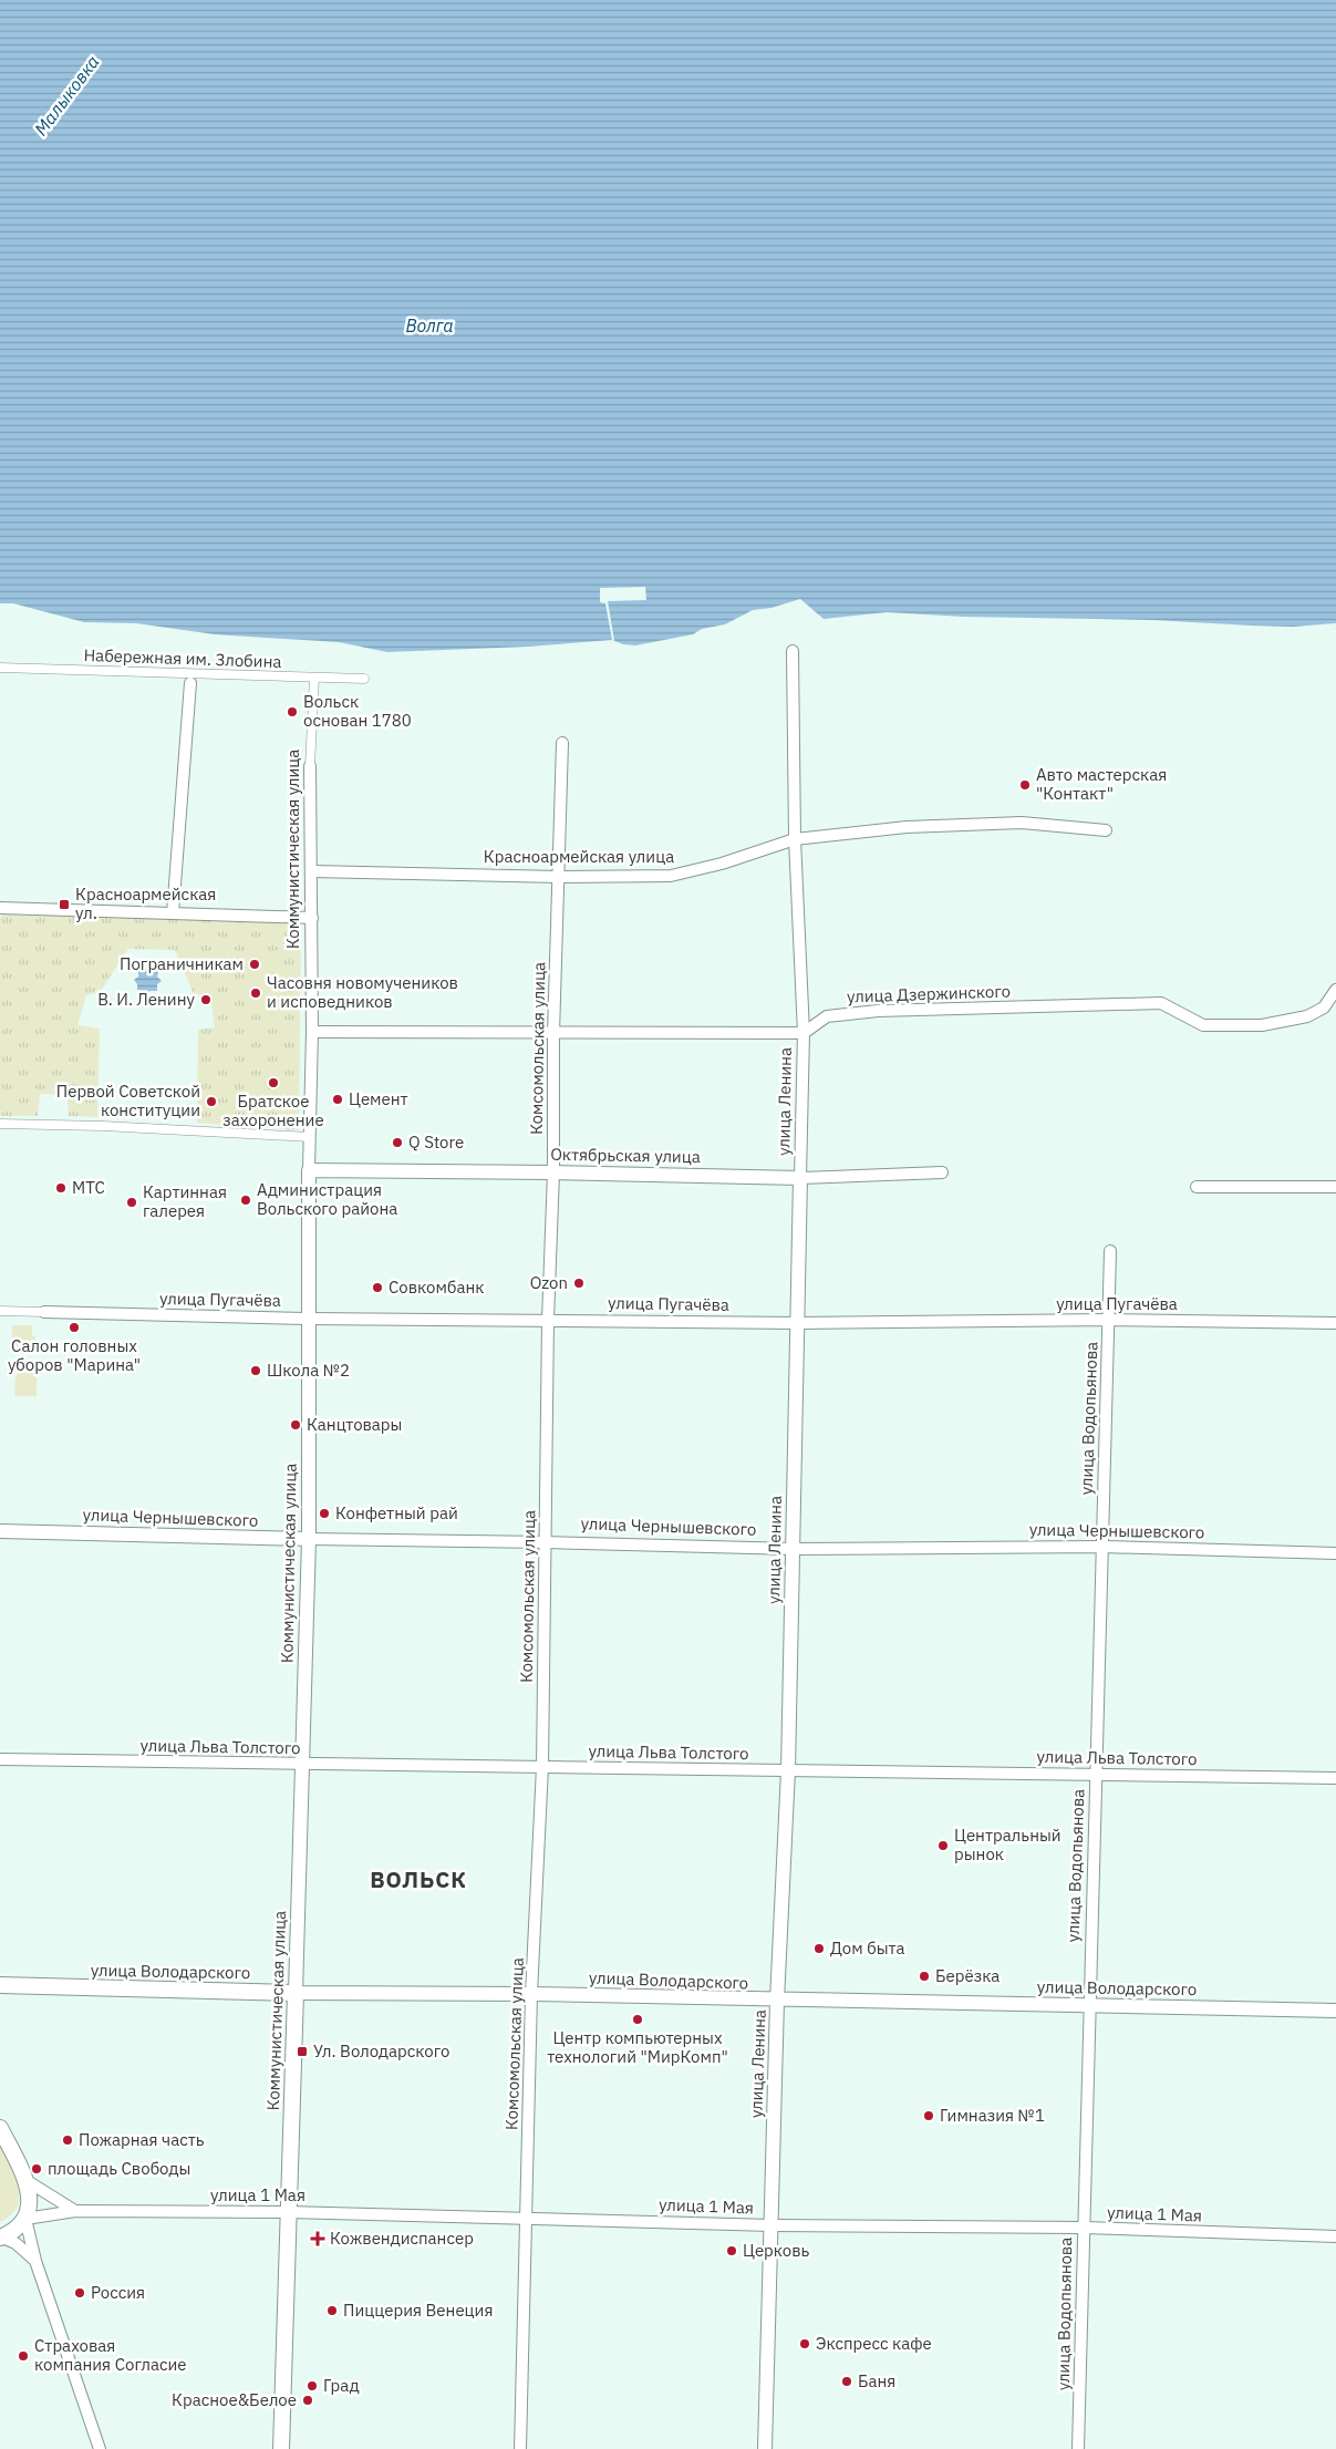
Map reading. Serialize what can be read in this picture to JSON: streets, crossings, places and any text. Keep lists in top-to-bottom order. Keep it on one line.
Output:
{"streets":{"main road":["Коммунистическая улица","улица Володарского"],"street":["Набережная им. Злобина","Красноармейская улица","улица Дзержинского","Комсомольская улица","улица Ленина","Октябрьская улица","улица Пугачёва","улица Водопьянова","улица Чернышевского","улица Льва Толстого","улица 1 Мая"]},"crossings":[["Набережная им. Злобина","Коммунистическая улица"],["Коммунистическая улица","Красноармейская улица"],["Коммунистическая улица","Октябрьская улица"],["Коммунистическая улица","улица Пугачёва"],["Коммунистическая улица","улица Чернышевского"],["Коммунистическая улица","улица Льва Толстого"],["Коммунистическая улица","улица Володарского"],["Коммунистическая улица","улица 1 Мая"],["Красноармейская улица","Комсомольская улица"],["Красноармейская улица","улица Ленина"],["улица Дзержинского","улица Ленина"],["Комсомольская улица","Октябрьская улица"],["Комсомольская улица","улица Пугачёва"],["Комсомольская улица","улица Чернышевского"],["Комсомольская улица","улица Льва Толстого"],["Комсомольская улица","улица Володарского"],["Комсомольская улица","улица 1 Мая"],["улица Ленина","Октябрьская улица"],["улица Ленина","улица Пугачёва"],["улица Ленина","улица Чернышевского"],["улица Ленина","улица Льва Толстого"],["улица Ленина","улица Володарского"],["улица Ленина","улица 1 Мая"],["улица Пугачёва","улица Водопьянова"],["улица Водопьянова","улица Чернышевского"],["улица Водопьянова","улица Льва Толстого"],["улица Водопьянова","улица Володарского"],["улица Водопьянова","улица 1 Мая"]],"districts":["ВОЛЬСК"],"water":["Малыковка","Волга"],"places":{"other":["Вольск основан 1780","Авто мастерская \"Контакт\"","Пограничникам","Часовня новомучеников и исповедников","В. И. Ленину","Братское захоронение","Цемент","Первой Советской конституции","Q Store","МТС","Администрация Вольского района","Картинная галерея","Ozon","Совкомбанк","Салон головных уборов \"Марина\"","Школа №2","Канцтовары","Конфетный рай","Центральный рынок","Дом быта","Берёзка","Центр компьютерных технологий \"МирКомп\"","Гимназия №1","Пожарная часть","площадь Свободы","Церковь","Россия","Пиццерия Венеция","Экспресс кафе","Страховая компания Согласие","Баня","Град","Красное&Белое"],"transit":["Красноармейская ул.","Ул. Володарского"],"health":["Кожвендиспансер"]}}
